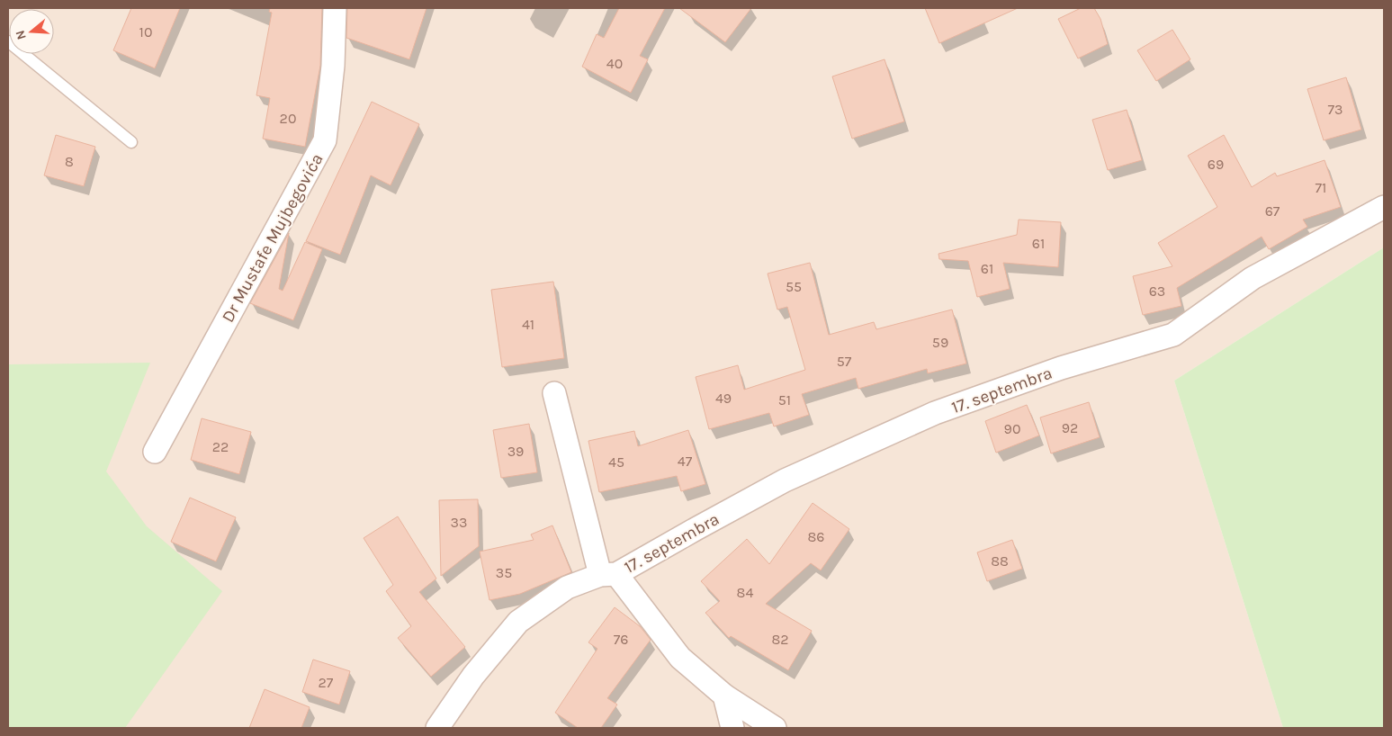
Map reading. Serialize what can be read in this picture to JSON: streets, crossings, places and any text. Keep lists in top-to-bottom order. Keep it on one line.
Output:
{"streets":{"street":["Dr Mustafe Mujbegovića","17. septembra"]},"house_numbers":["10","40","73","20","8","69","71","67","61","61","55","63","41","59","57","49","51","92","90","22","39","47","45","33","86","88","35","84","76","82","27"],"north":"left"}
